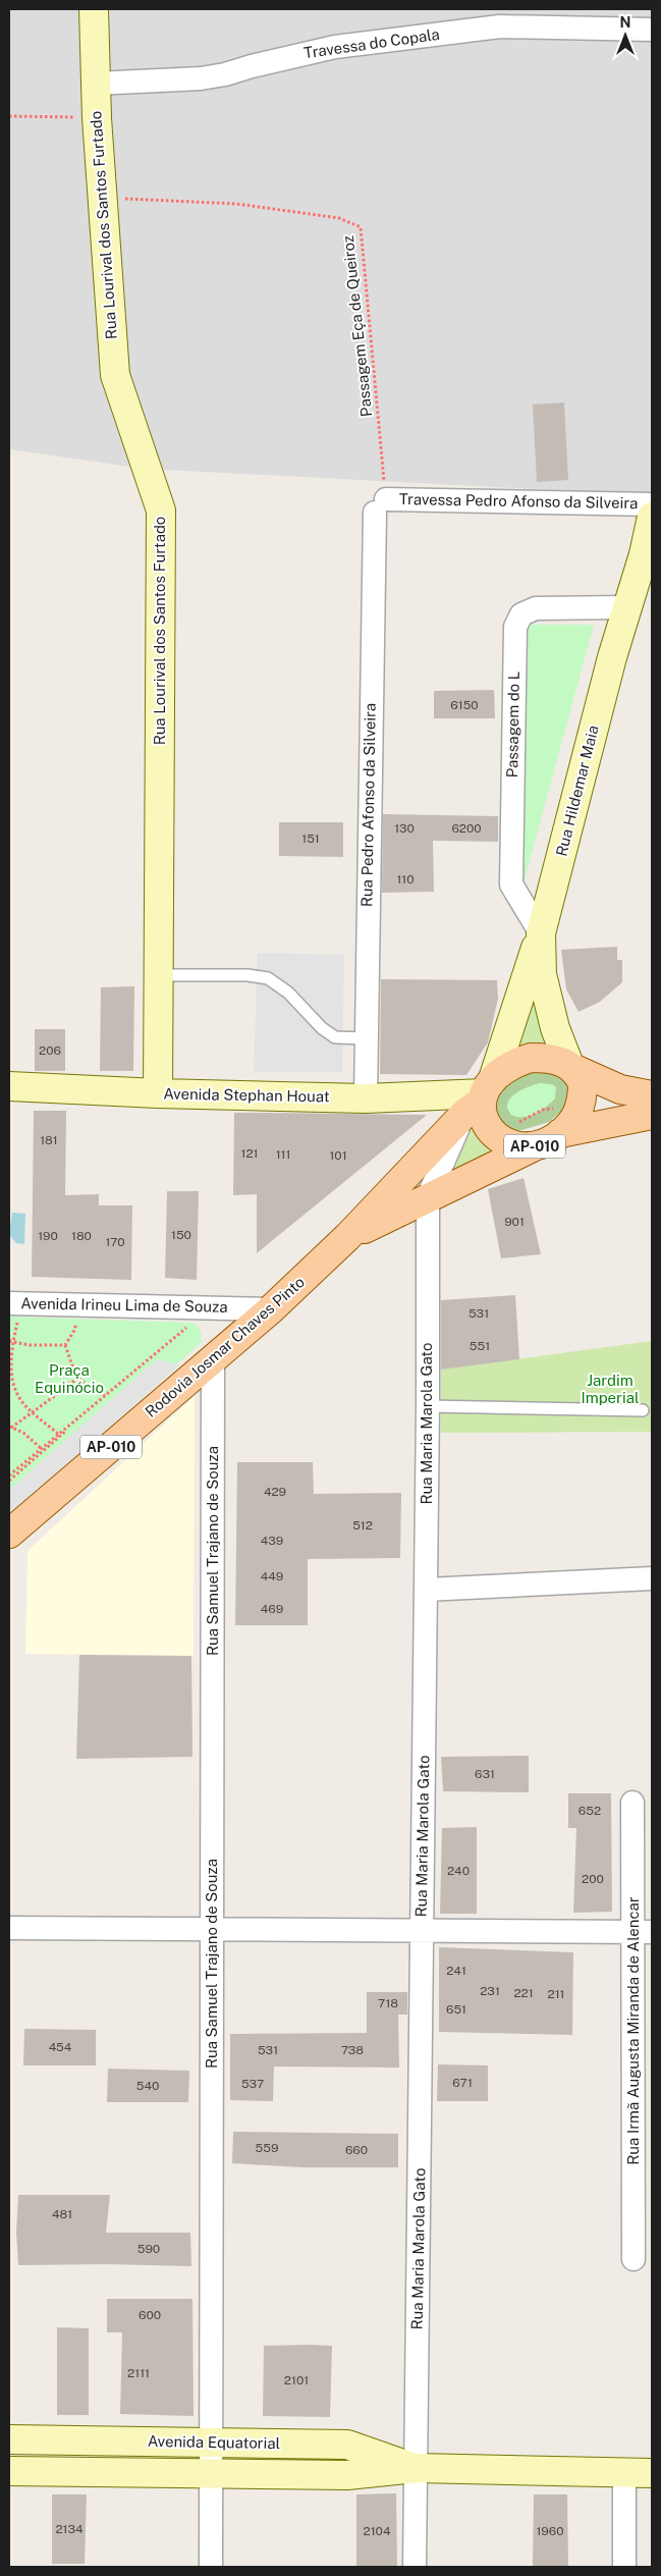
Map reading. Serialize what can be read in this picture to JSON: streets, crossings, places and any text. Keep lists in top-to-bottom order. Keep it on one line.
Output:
{"streets":{"main road":["Rua Lourival dos Santos Furtado","Rua Hildemar Maia","Avenida Stephan Houat","AP-010","Rodovia Josmar Chaves Pinto","Avenida Equatorial"],"street":["Travessa do Copala","Travessa Pedro Afonso da Silveira","Passagem do L","Rua Pedro Afonso da Silveira","Avenida Irineu Lima de Souza","Rua Maria Marola Gato","Rua Samuel Trajano de Souza","Rua Irmã Augusta Miranda de Alencar"],"path":["Passagem Eça de Queiroz"]},"crossings":[["Travessa do Copala","Rua Lourival dos Santos Furtado"],["Rua Lourival dos Santos Furtado","Passagem Eça de Queiroz"],["Rua Lourival dos Santos Furtado","Avenida Stephan Houat"],["Passagem Eça de Queiroz","Travessa Pedro Afonso da Silveira"],["Passagem Eça de Queiroz","Rua Pedro Afonso da Silveira"],["Travessa Pedro Afonso da Silveira","Rua Pedro Afonso da Silveira"],["Passagem do L","Rua Hildemar Maia"],["Rua Hildemar Maia","Avenida Stephan Houat"],["Rua Hildemar Maia","AP-010"],["Rua Hildemar Maia","Rodovia Josmar Chaves Pinto"],["Rua Hildemar Maia","Rua Maria Marola Gato"],["Rua Pedro Afonso da Silveira","Avenida Stephan Houat"],["Avenida Stephan Houat","AP-010"],["Avenida Stephan Houat","Rodovia Josmar Chaves Pinto"],["Avenida Stephan Houat","Rua Maria Marola Gato"],["AP-010","Rodovia Josmar Chaves Pinto"],["AP-010","Rua Maria Marola Gato"],["Avenida Irineu Lima de Souza","Rodovia Josmar Chaves Pinto"],["Rodovia Josmar Chaves Pinto","Rua Maria Marola Gato"],["Rodovia Josmar Chaves Pinto","Rua Samuel Trajano de Souza"],["Rua Maria Marola Gato","Avenida Equatorial"],["Rua Samuel Trajano de Souza","Avenida Equatorial"]],"parks":["Praça Equinócio","Jardim Imperial"],"house_numbers":["6150","130","6200","151","110","206","181","121","111","101","901","150","190","180","170","531","551","429","512","439","449","469","631","652","240","200","241","231","221","211","718","651","454","531","738","671","537","540","559","660","481","590","600","2111","2101","2134","2104","1960"],"north":"top"}
